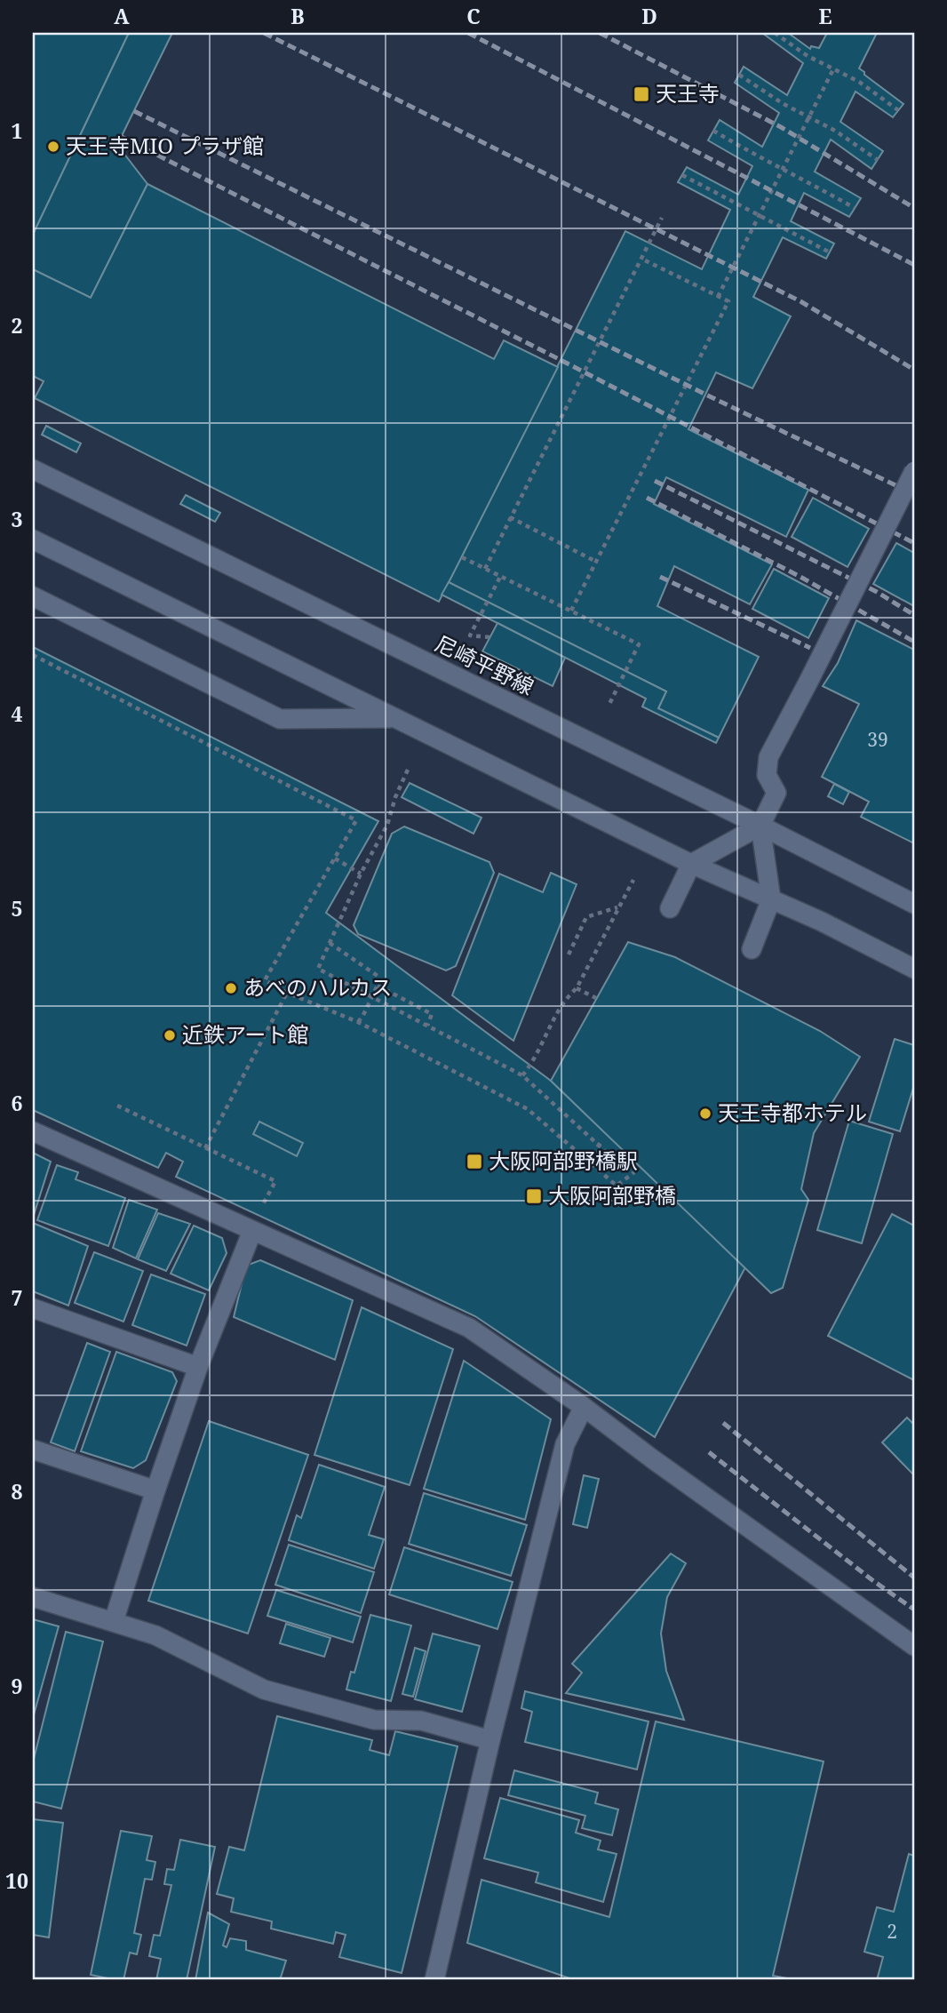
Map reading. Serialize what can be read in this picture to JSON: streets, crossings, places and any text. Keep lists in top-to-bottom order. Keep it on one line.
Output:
{"streets":{"street":["尼崎平野線"]},"places":{"transit":["天王寺","大阪阿部野橋駅","大阪阿部野橋"],"other":["天王寺MIO プラザ館","あべのハルカス","近鉄アート館","天王寺都ホテル"]},"house_numbers":["39","2"],"grid":{"columns":["A","B","C","D","E"],"rows":["1","2","3","4","5","6","7","8","9","10"]}}
